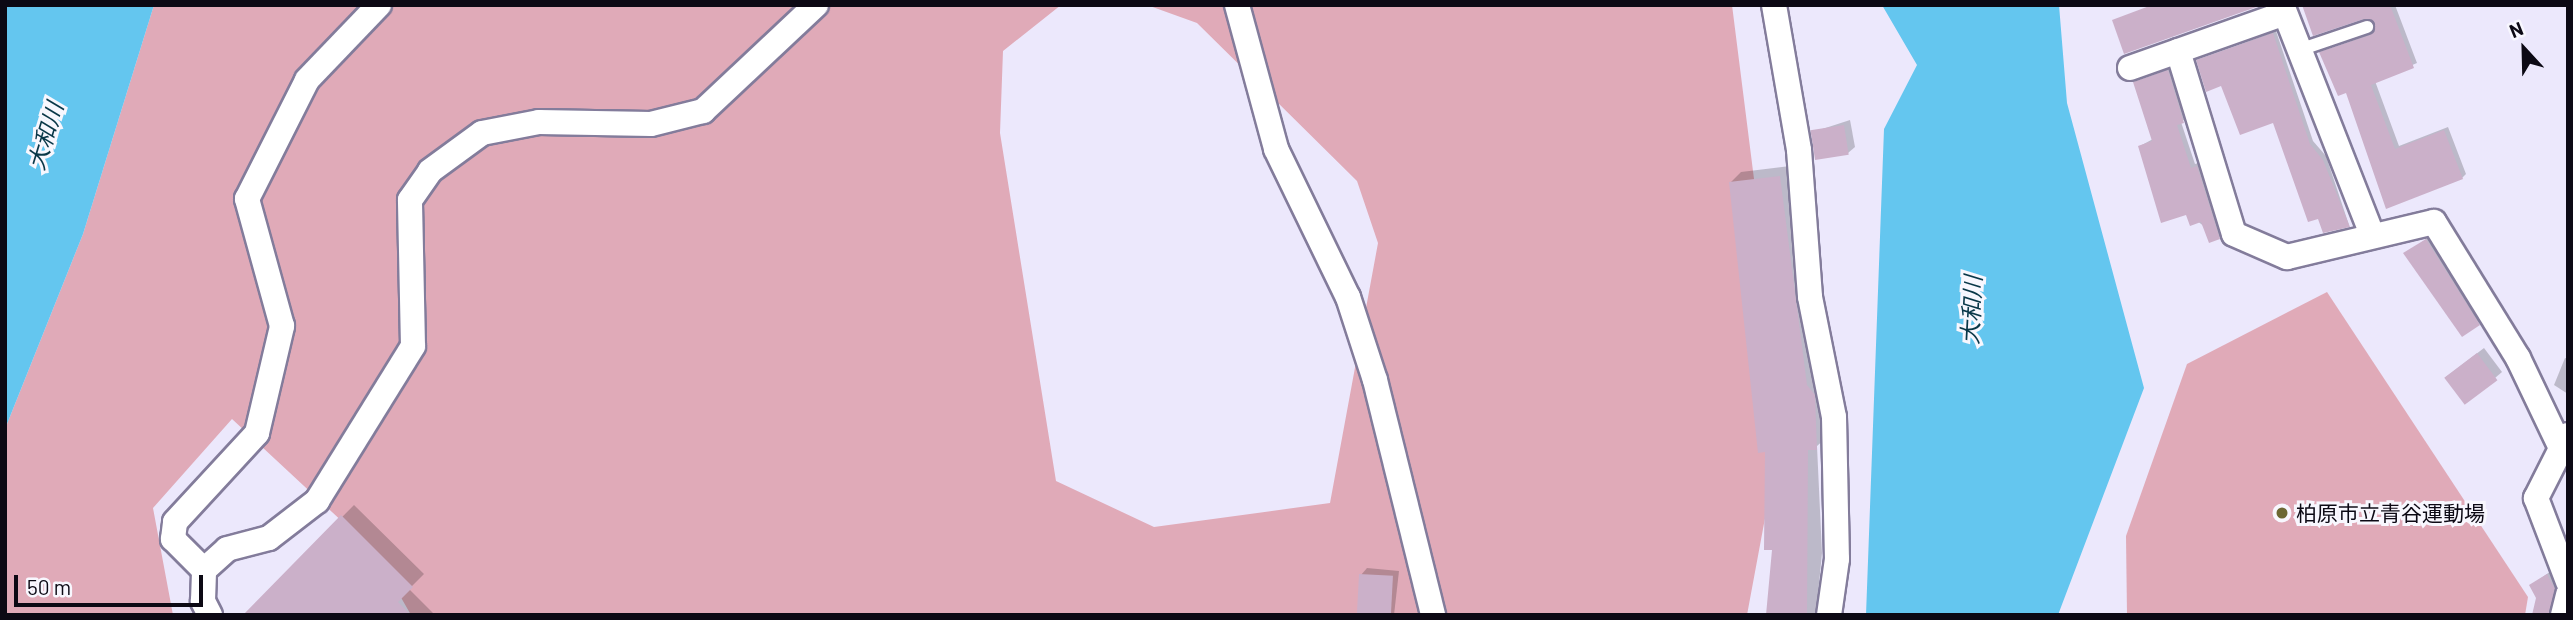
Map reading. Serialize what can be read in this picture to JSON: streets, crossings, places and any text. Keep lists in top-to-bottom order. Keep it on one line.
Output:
{"water":["大和川"],"places":["柏原市立青谷運動場"],"scale_bar":"50 m","north":"top"}
